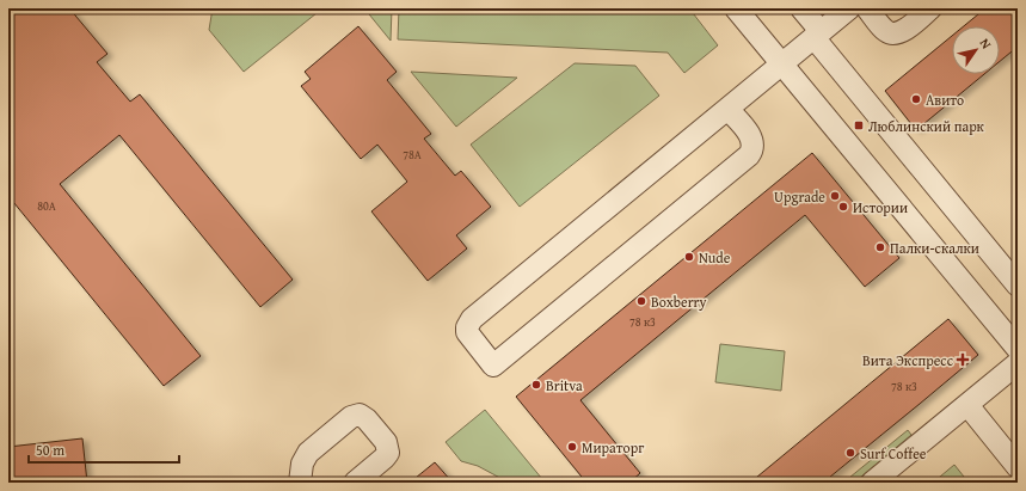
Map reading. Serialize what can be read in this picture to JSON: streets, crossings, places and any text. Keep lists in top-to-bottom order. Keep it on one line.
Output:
{"places":{"other":["Авито","Upgrade","Истории","Палки-скалки","Nude","Boxberry","Britva","Мираторг","Surf Coffee"],"transit":["Люблинский парк"],"health":["Вита Экспресс"]},"house_numbers":["78А","80А","78 к3","78 к3"],"scale_bar":"50 m","north":"top right"}
